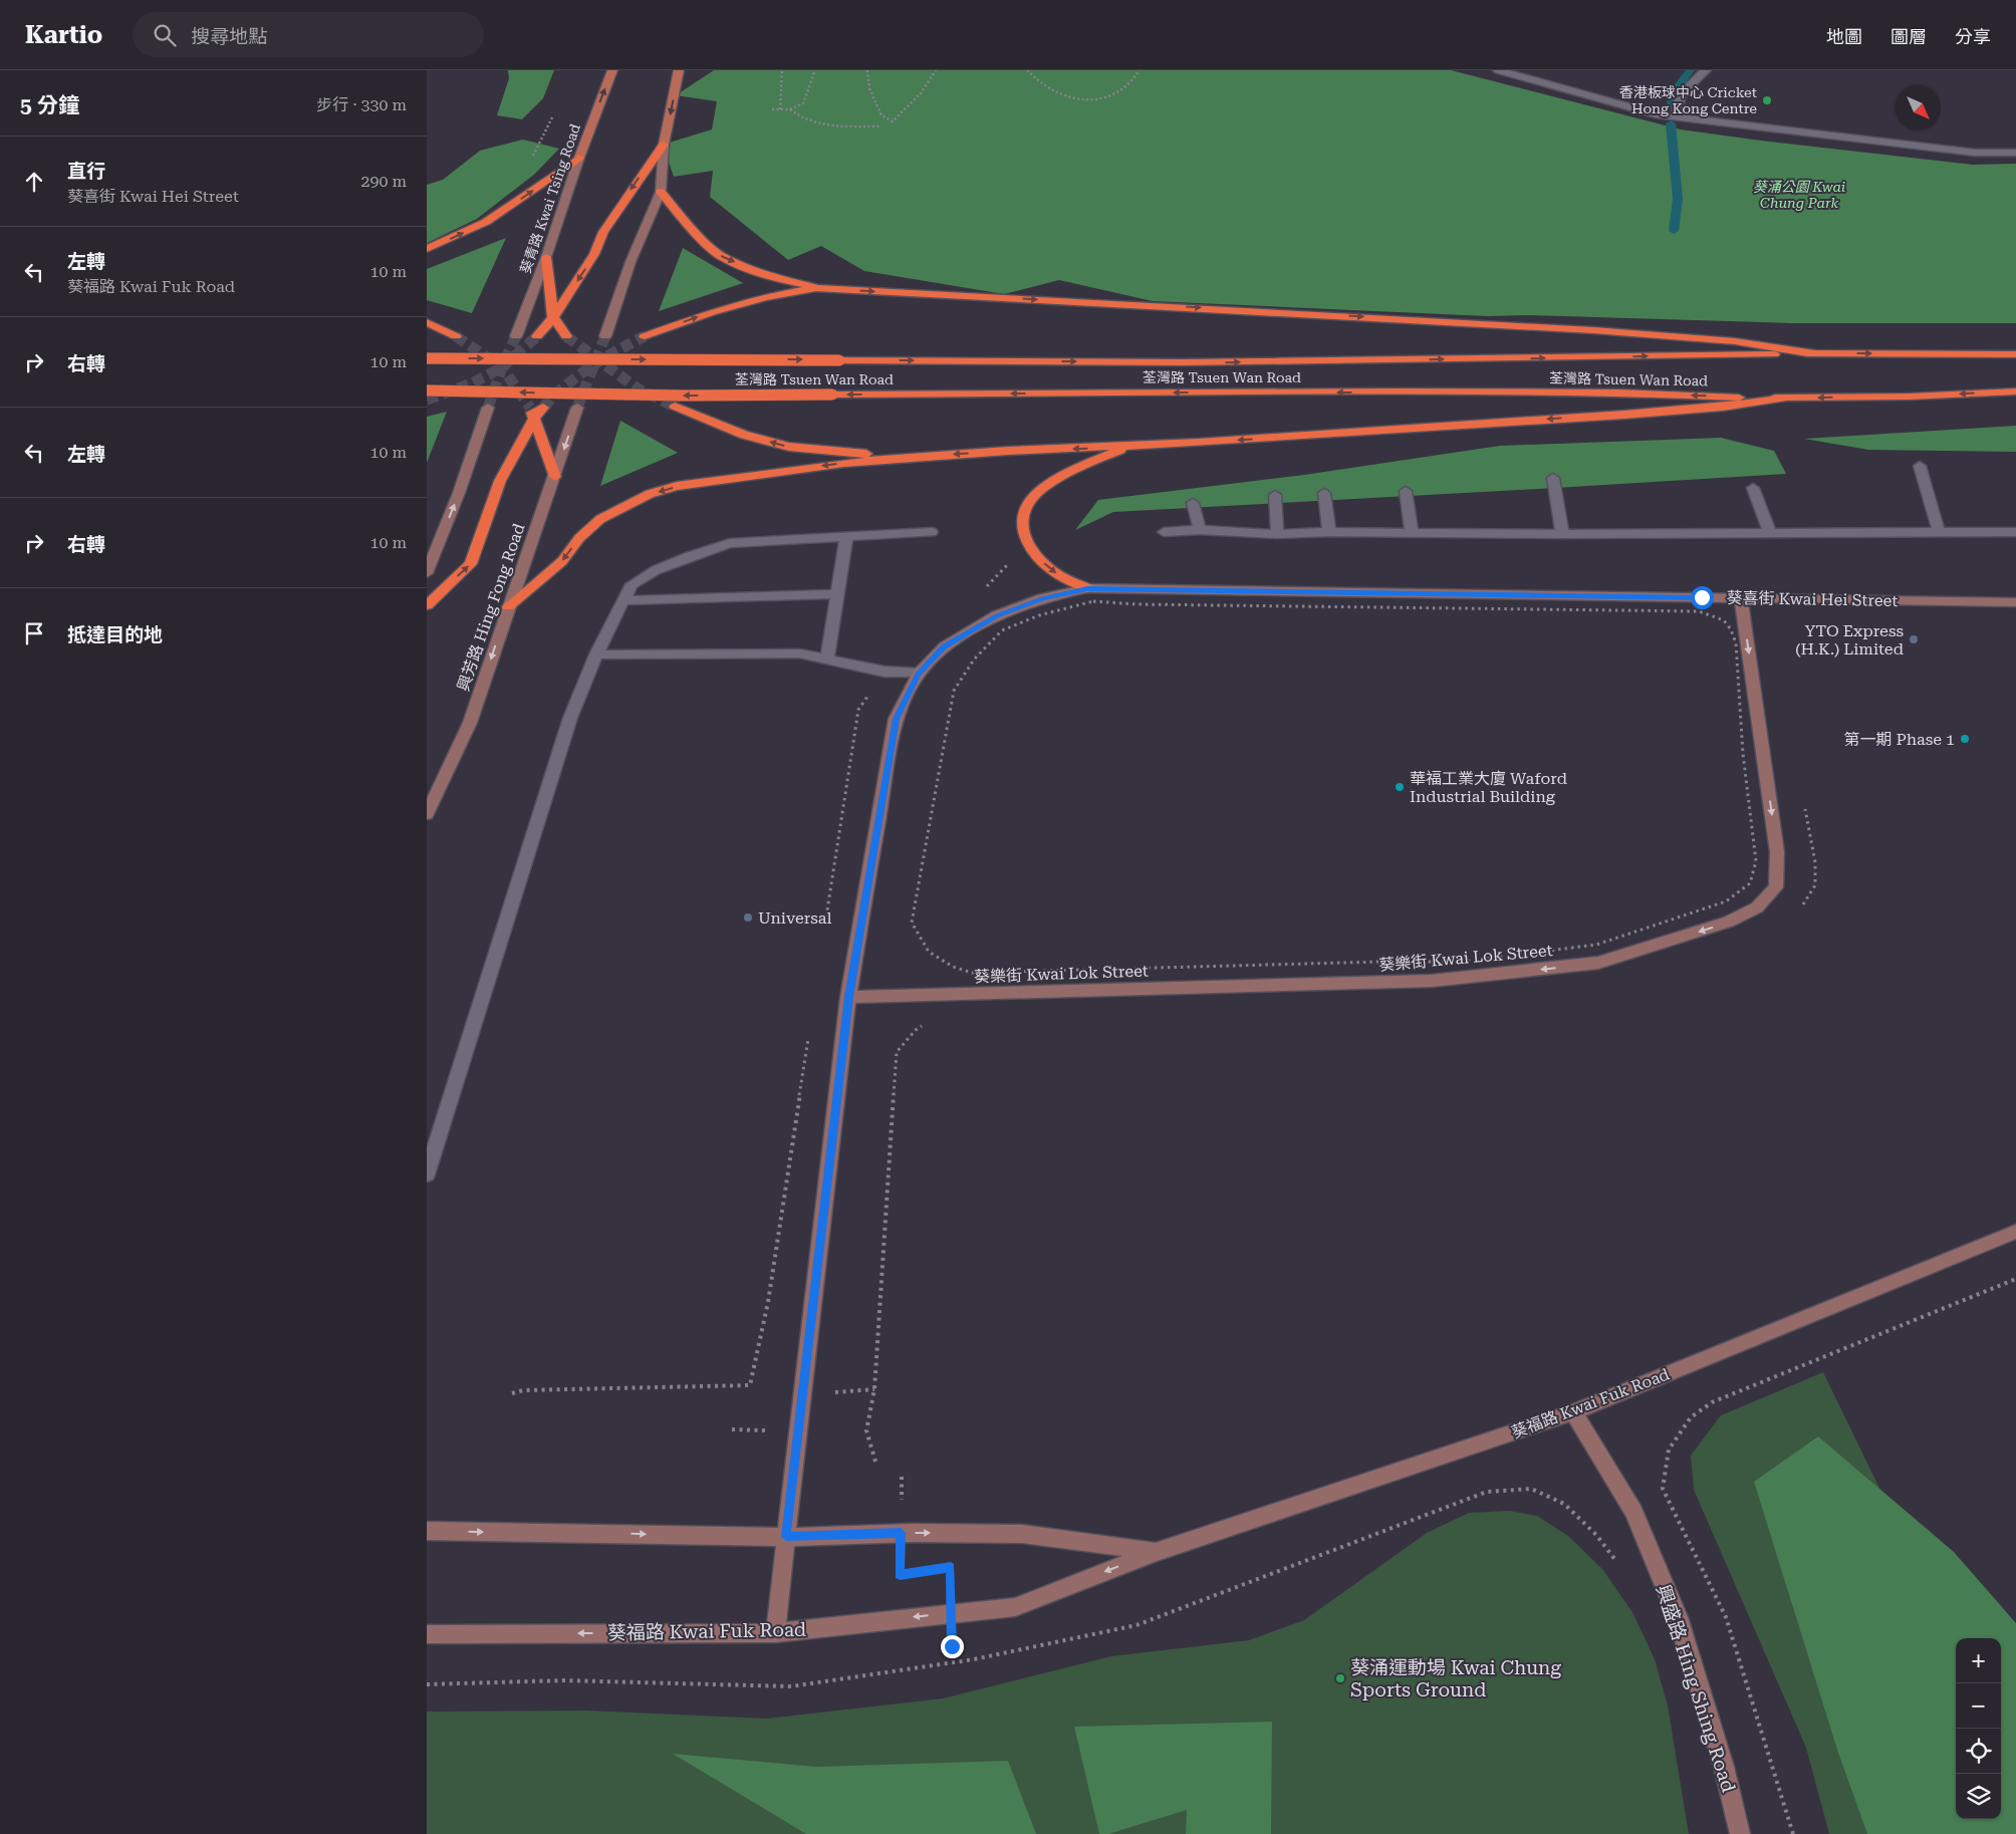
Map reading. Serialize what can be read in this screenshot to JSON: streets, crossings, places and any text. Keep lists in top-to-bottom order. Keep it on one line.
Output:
{"streets":{"highway":["荃灣路 Tsuen Wan Road"],"main road":["葵青路 Kwai Tsing Road"],"street":["葵喜街 Kwai Hei Street","興芳路 Hing Fong Road","葵樂街 Kwai Lok Street","葵福路 Kwai Fuk Road","興盛路 Hing Shing Road"]},"crossings":[["葵喜街 Kwai Hei Street","葵樂街 Kwai Lok Street"],["葵喜街 Kwai Hei Street","葵福路 Kwai Fuk Road"],["葵福路 Kwai Fuk Road","興盛路 Hing Shing Road"]],"parks":["葵涌公園 Kwai Chung Park"],"places":["香港板球中心 Cricket Hong Kong Centre","YTO Express (H.K.) Limited","第一期 Phase 1","華福工業大廈 Waford Industrial Building","Universal","葵涌運動場 Kwai Chung Sports Ground"],"north":"bottom right","page":{"header":"Kartio","search":"搜尋地點","nav":["地圖","圖層","分享"],"heading":["5 分鐘","步行 · 330 m"],"list":[["直行","葵喜街 Kwai Hei Street","290 m"],["左轉","葵福路 Kwai Fuk Road","10 m"],["右轉","10 m"],["左轉","10 m"],["右轉","10 m"],"抵達目的地"],"map_buttons":["+","−"]}}
